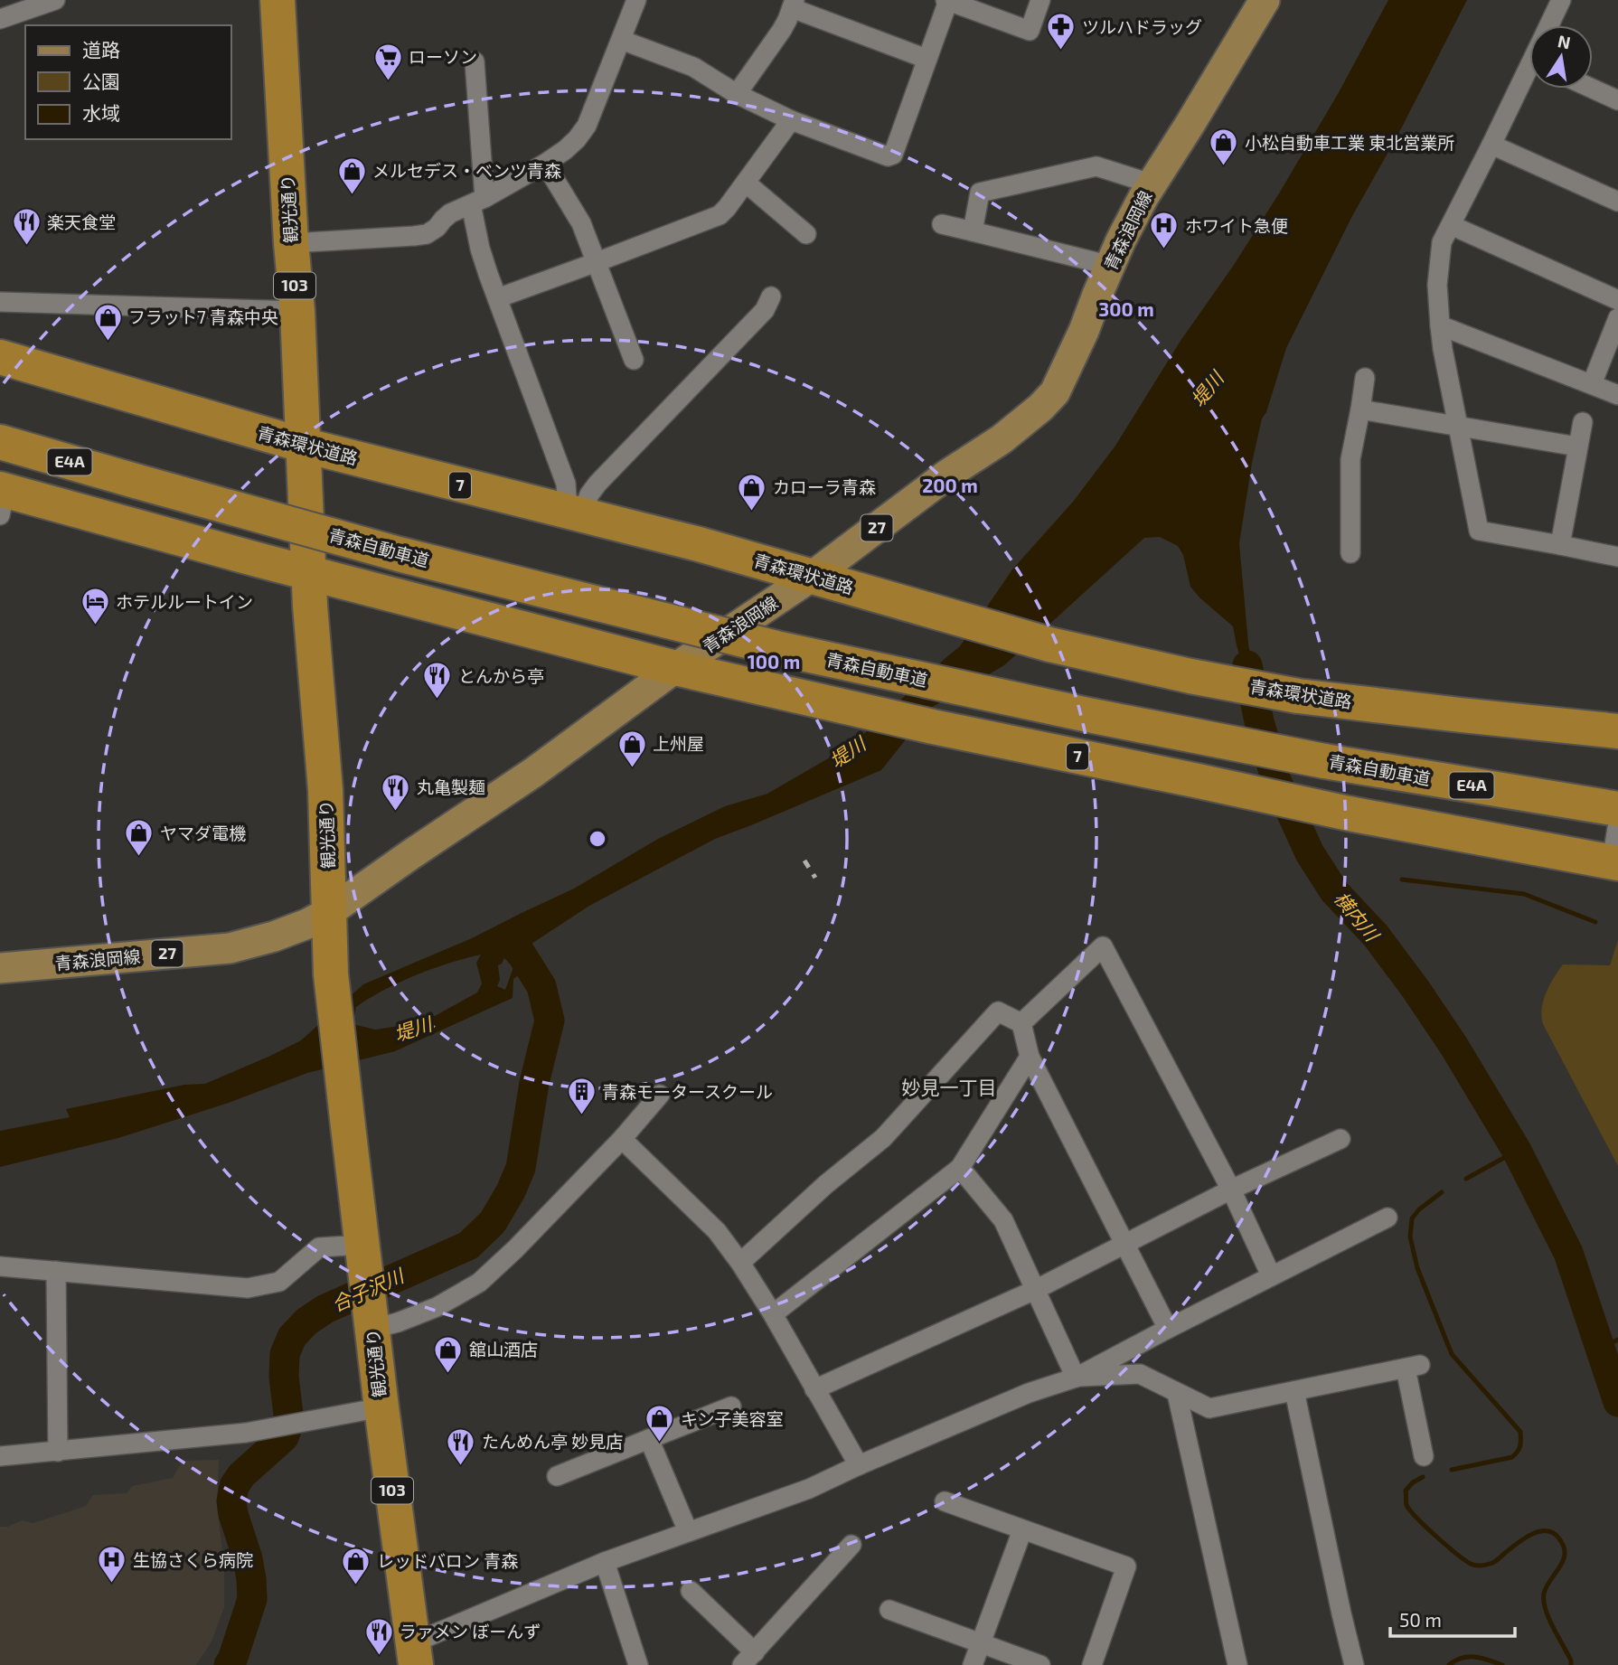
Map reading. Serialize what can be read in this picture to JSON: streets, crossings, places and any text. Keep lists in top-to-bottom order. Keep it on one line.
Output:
{"streets":{"highway":["観光通り","103","青森環状道路","E4A","7","青森自動車道"],"main road":["青森浪岡線","27"]},"crossings":[["観光通り","青森浪岡線"],["観光通り","青森環状道路"],["観光通り","7"],["青森浪岡線","青森環状道路"],["青森浪岡線","7"]],"districts":["妙見一丁目"],"water":["堤川","横内川","合子沢川"],"places":{"pharmacy":["ツルハドラッグ"],"supermarket":["ローソン"],"shop":["小松自動車工業 東北営業所","メルセデス・ベンツ青森","フラット7 青森中央","カローラ青森","上州屋","ヤマダ電機","舘山酒店","キン子美容室","レッドバロン 青森"],"restaurant":["楽天食堂","とんから亭","丸亀製麺","たんめん亭 妙見店","ラァメン ぼーんず"],"hospital":["ホワイト急便","生協さくら病院"],"hotel":["ホテルルートイン"],"building":["青森モータースクール"]},"legend":["道路","公園","水域"],"scale_bar":"50 m","north":"top","rings":["300 m","200 m","100 m"]}
